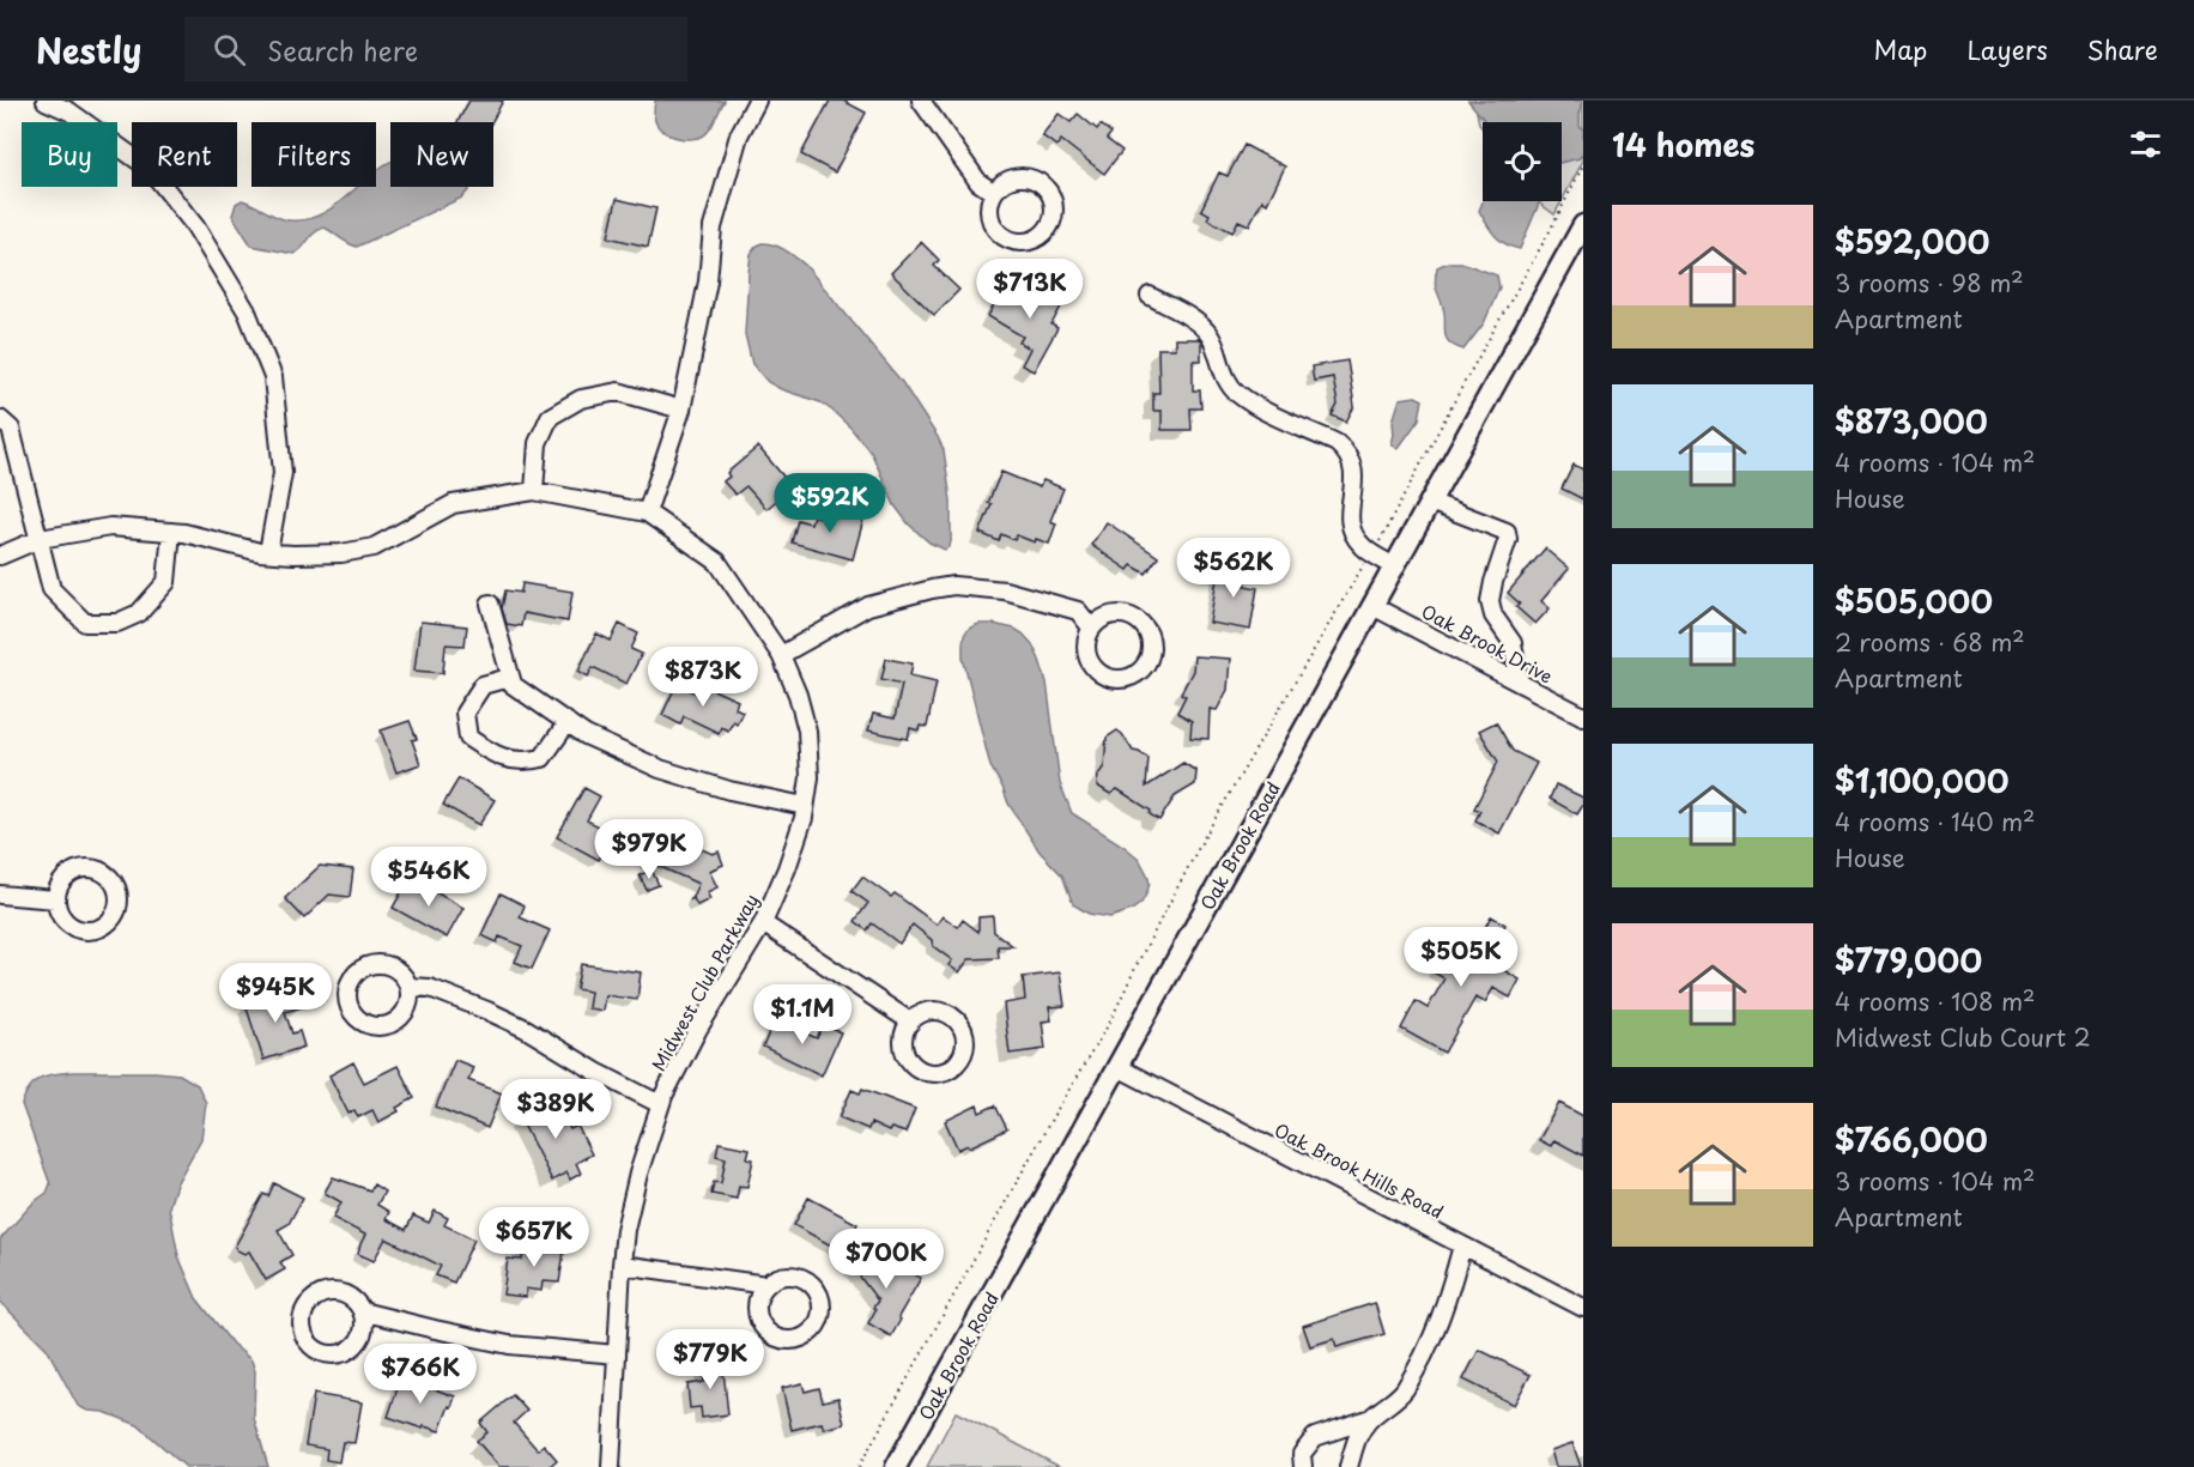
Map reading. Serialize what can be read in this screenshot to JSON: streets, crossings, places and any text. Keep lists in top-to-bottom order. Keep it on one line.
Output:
{"streets":{"main road":["Oak Brook Road"],"street":["Oak Brook Drive","Midwest Club Parkway","Oak Brook Hills Road"]},"crossings":[["Oak Brook Drive","Oak Brook Road"],["Oak Brook Road","Oak Brook Hills Road"]],"page":{"header":"Nestly","search":"Search here","nav":["Map","Layers","Share"],"heading":"14 homes","chip":["Buy","Rent","Filters","New"],"list":[{"name":"$592,000","note":"3 rooms · 98 m² · Apartment"},{"name":"$873,000","note":"4 rooms · 104 m² · House"},{"name":"$505,000","note":"2 rooms · 68 m² · Apartment"},{"name":"$1,100,000","note":"4 rooms · 140 m² · House"},{"name":"$779,000","note":"4 rooms · 108 m² · Midwest Club Court 2"},{"name":"$766,000","note":"3 rooms · 104 m² · Apartment"}],"price":["$713K","$592K","$562K","$873K","$979K","$546K","$505K","$945K","$1.1M","$389K","$657K","$700K","$779K","$766K"]}}
